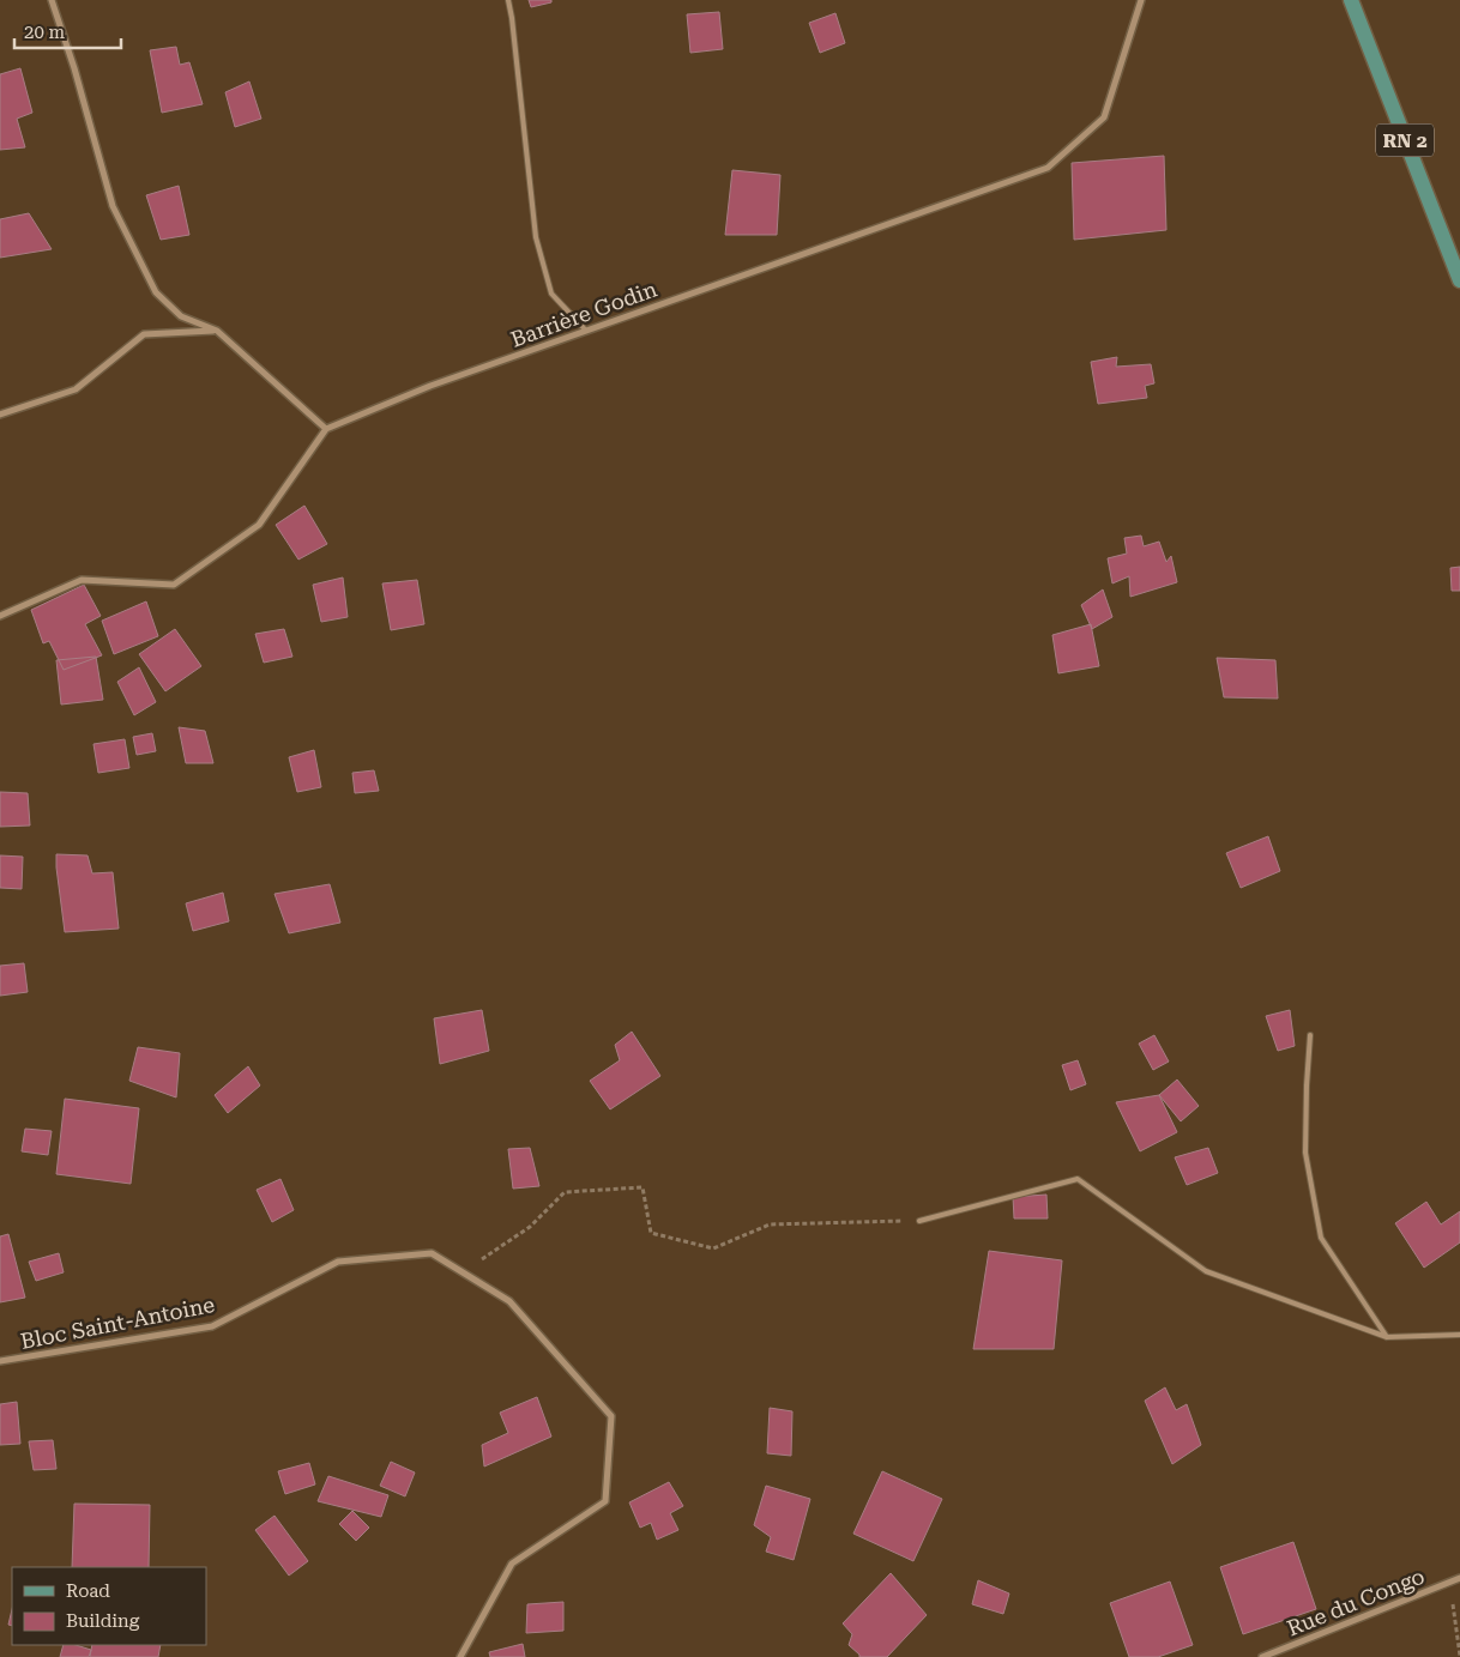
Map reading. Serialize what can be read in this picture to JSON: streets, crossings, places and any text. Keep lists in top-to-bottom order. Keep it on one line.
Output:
{"streets":{"main road":["RN 2"],"street":["Barrière Godin","Bloc Saint-Antoine","Rue du Congo"]},"legend":["Road","Building"],"scale_bar":"20 m"}
